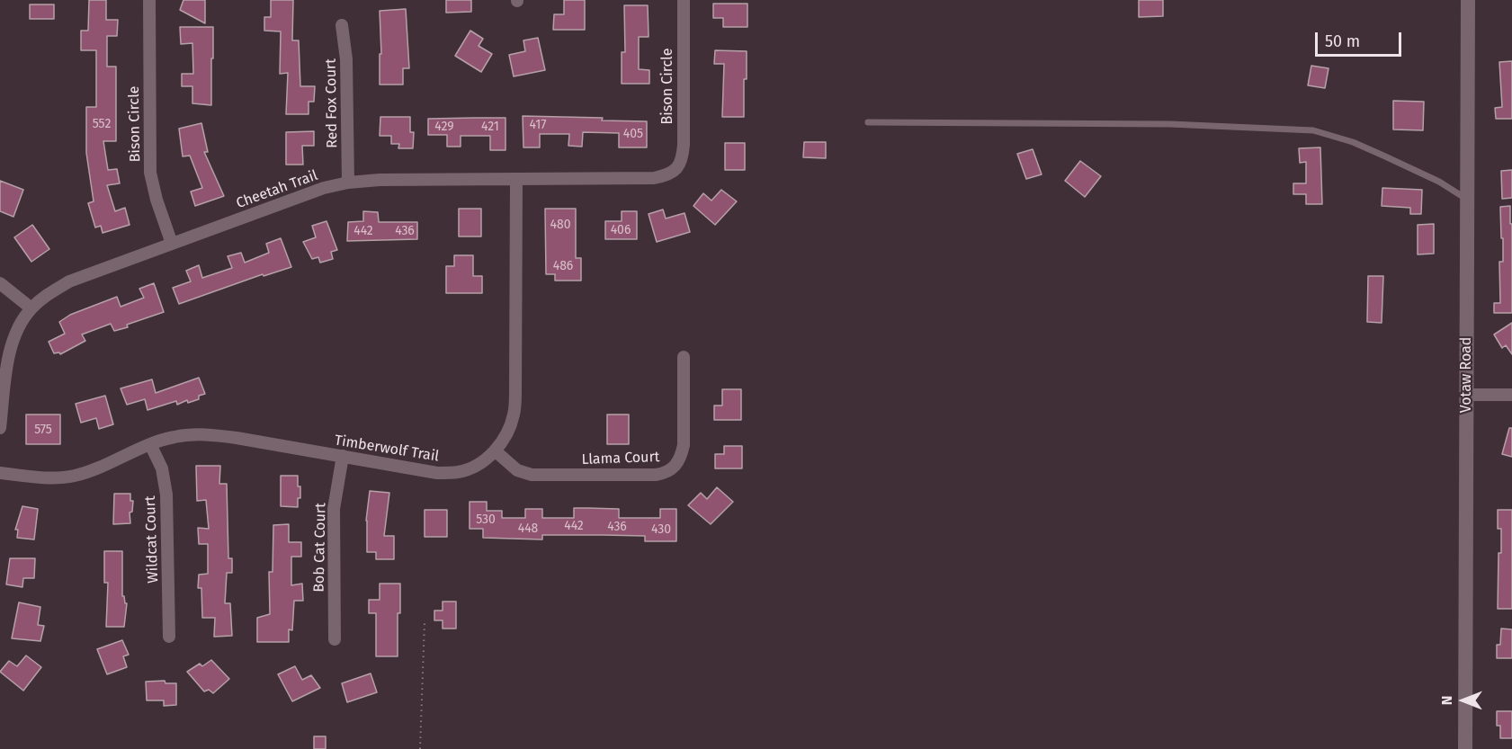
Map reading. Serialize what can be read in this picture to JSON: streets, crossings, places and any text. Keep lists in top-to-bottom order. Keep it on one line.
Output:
{"streets":{"street":["Bison Circle","Red Fox Court","Cheetah Trail","Votaw Road","Timberwolf Trail","Llama Court","Wildcat Court","Bob Cat Court"]},"crossings":[["Bison Circle","Cheetah Trail"],["Red Fox Court","Cheetah Trail"],["Cheetah Trail","Timberwolf Trail"],["Timberwolf Trail","Llama Court"],["Timberwolf Trail","Wildcat Court"],["Timberwolf Trail","Bob Cat Court"]],"house_numbers":["552","417","429","421","405","480","406","442","436","486","575","530","442","436","448","430"],"scale_bar":"50 m","north":"left"}
